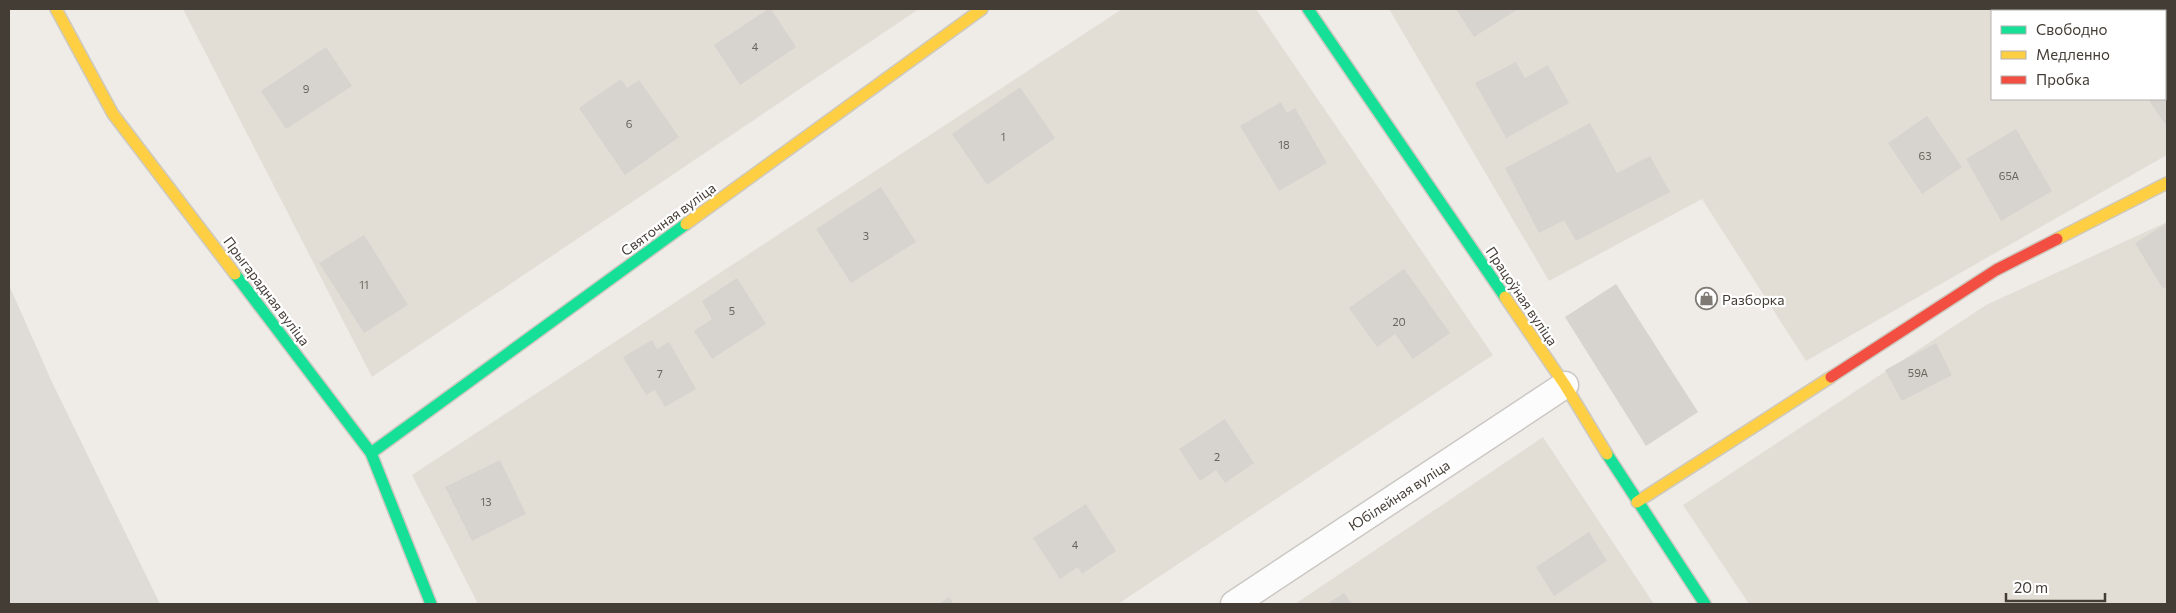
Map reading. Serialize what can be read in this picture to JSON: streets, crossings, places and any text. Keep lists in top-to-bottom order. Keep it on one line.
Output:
{"streets":{"street":["Святочная вуліца","Прыгарадная вуліца","Працоўная вуліца","Юбілейная вуліца"]},"crossings":[["Святочная вуліца","Прыгарадная вуліца"],["Працоўная вуліца","Юбілейная вуліца"]],"places":{"shop":["Разборка"]},"house_numbers":["4","9","6","1","18","63","65А","3","11","5","20","59А","7","2","13","4"],"legend":["Свободно","Медленно","Пробка"],"scale_bar":"20 m"}
